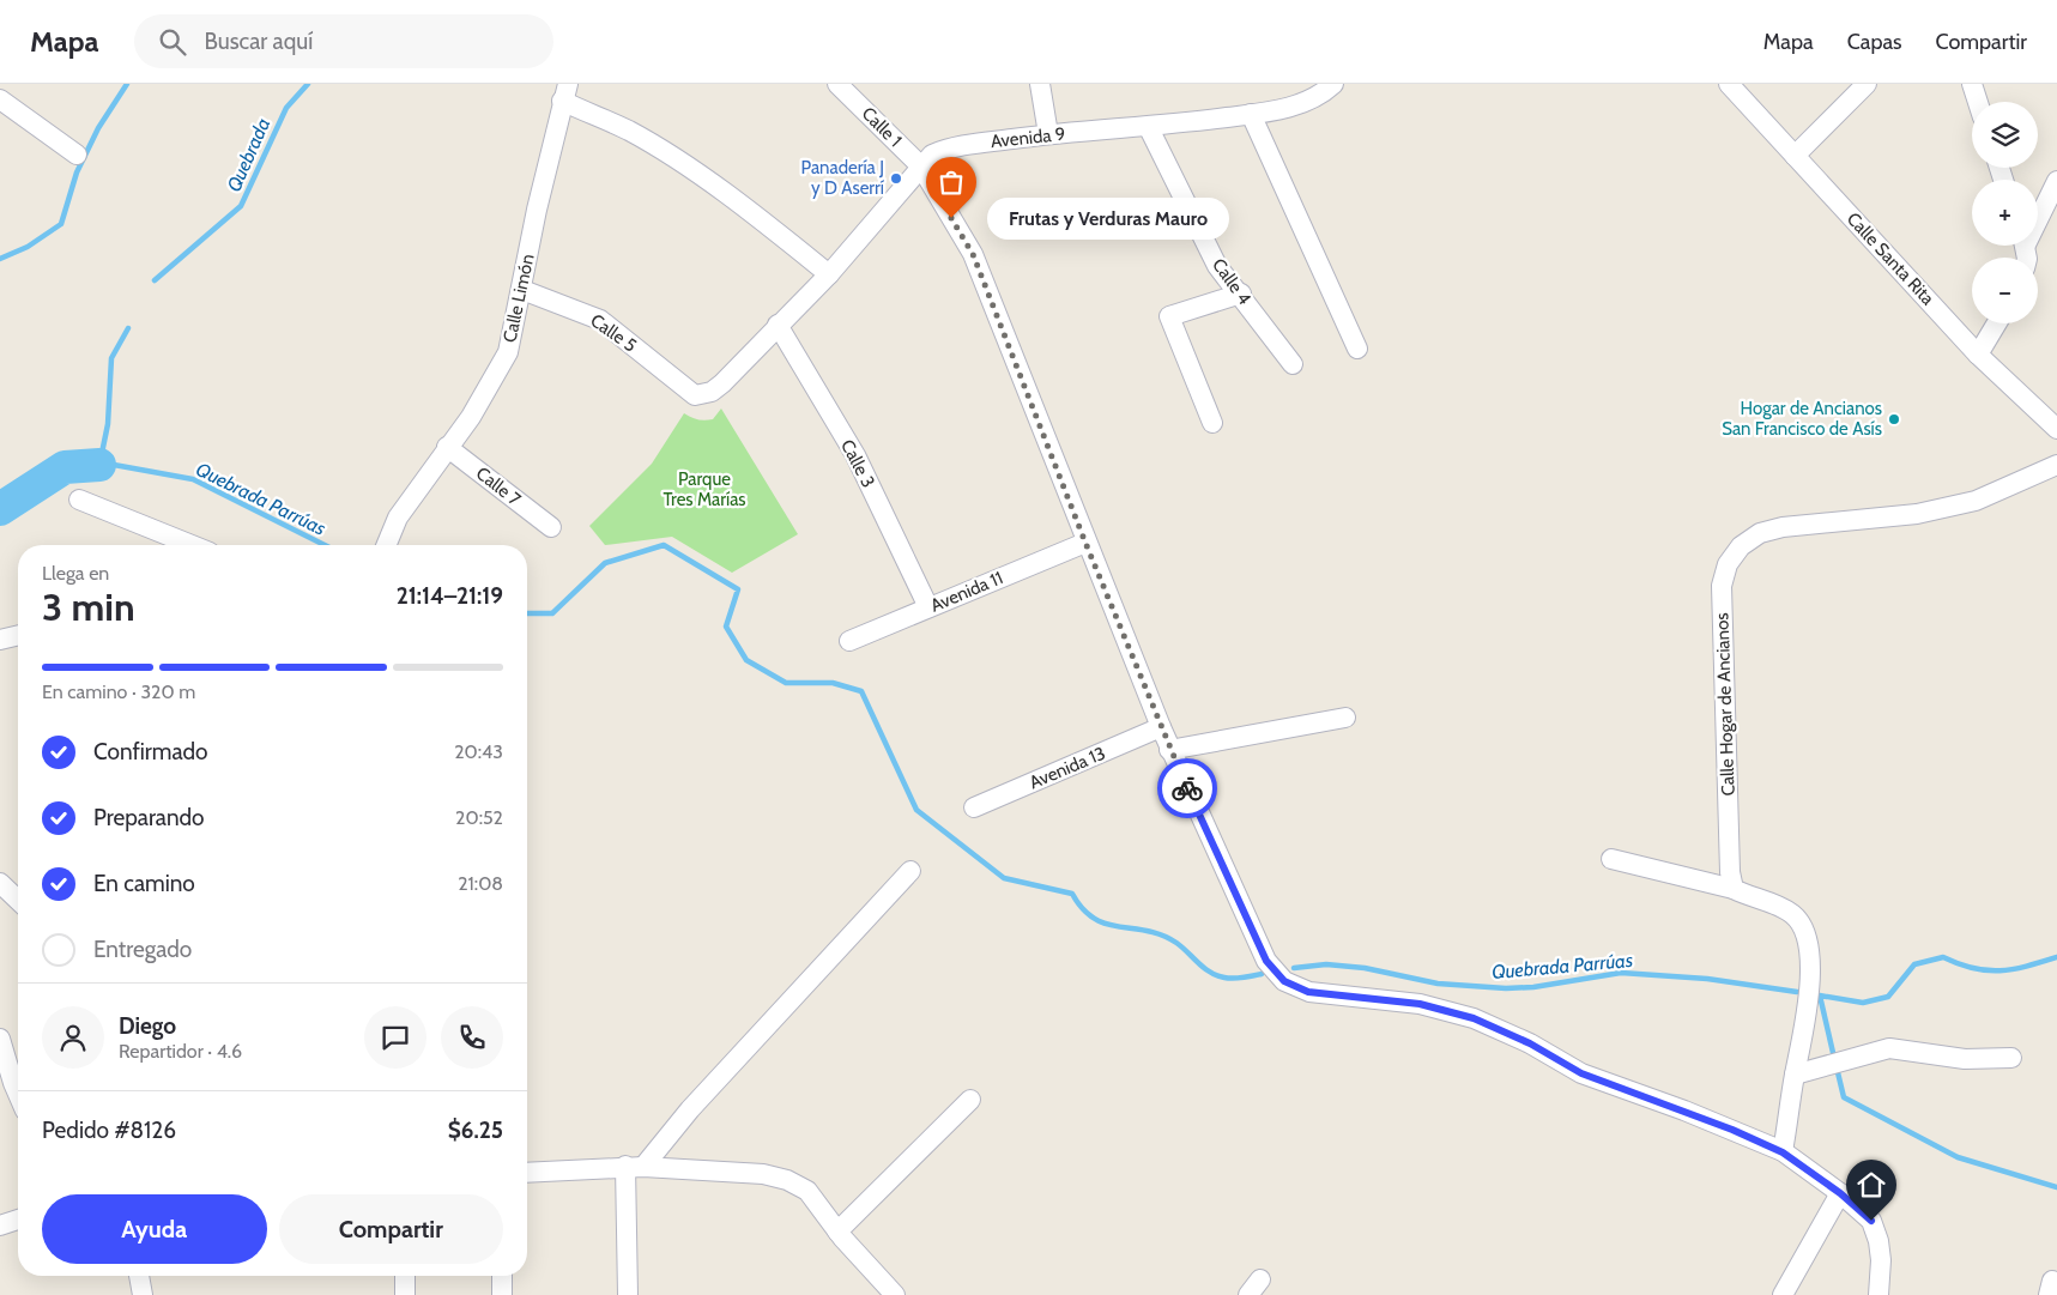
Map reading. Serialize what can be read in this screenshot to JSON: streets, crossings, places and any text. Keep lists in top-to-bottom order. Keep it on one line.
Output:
{"streets":{"street":["Calle 1","Avenida 9","Calle Santa Rita","Calle 4","Calle Limón","Calle 5","Calle 3","Calle 7","Avenida 11","Calle Hogar de Ancianos","Avenida 13"]},"crossings":[["Calle 1","Avenida 9"],["Calle 1","Avenida 11"],["Calle 1","Avenida 13"],["Avenida 9","Calle 4"],["Avenida 9","Calle 5"],["Avenida 9","Calle 3"],["Calle Limón","Calle 5"],["Calle Limón","Calle 7"],["Calle 3","Avenida 11"]],"water":["Quebrada","Quebrada Parrúas"],"parks":["Parque Tres Marías"],"places":["Panadería J y D Aserrí","Frutas y Verduras Mauro","Hogar de Ancianos San Francisco de Asís"],"page":{"header":"Mapa","search":"Buscar aquí","nav":["Mapa","Capas","Compartir"],"map_buttons":["+","−"],"bubble":"Frutas y Verduras Mauro","heading":["3 min","Llega en","21:14–21:19"],"panel":["Diego","Repartidor · 4.6","Pedido #8126","$6.25"],"bar":"En camino · 320 m","list":[["Confirmado","20:43"],["Preparando","20:52"],["En camino","21:08"],"Entregado"],"buttons":["Ayuda","Compartir"]}}
